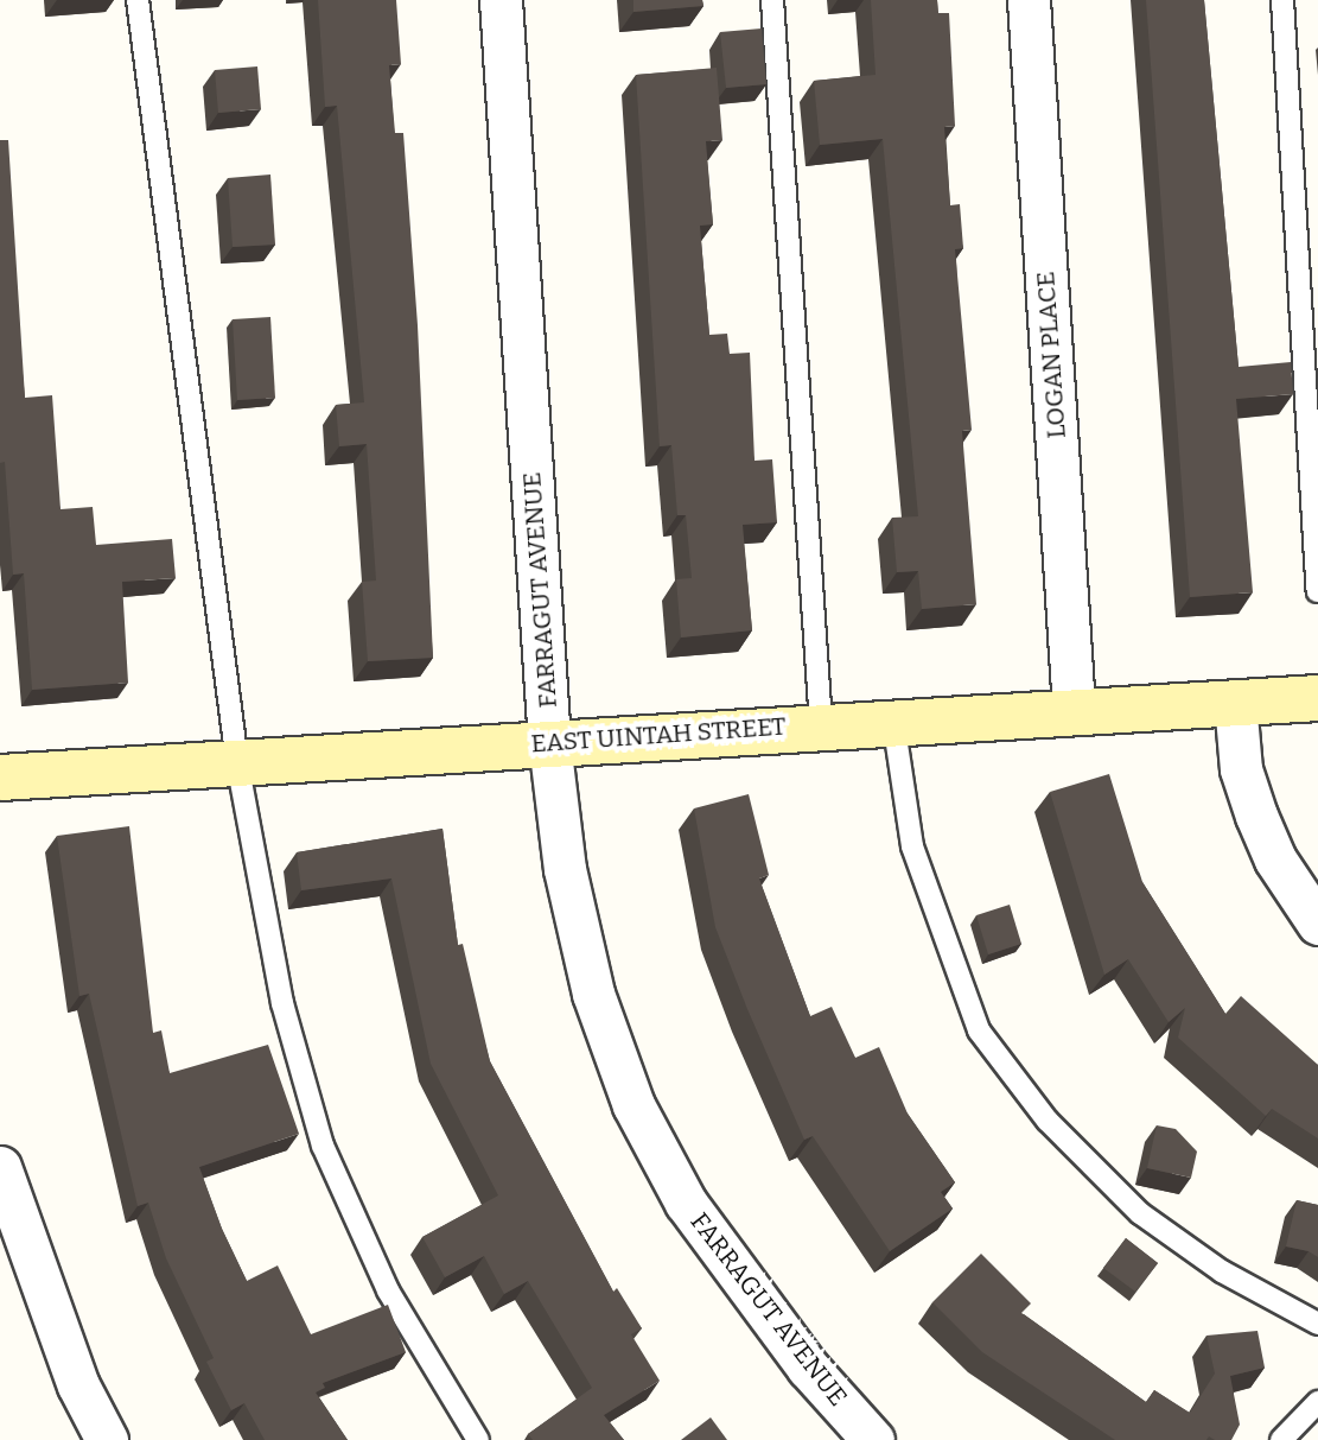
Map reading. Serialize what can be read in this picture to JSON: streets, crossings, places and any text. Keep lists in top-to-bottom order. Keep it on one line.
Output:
{"streets":{"main road":["EAST UINTAH STREET"],"street":["LOGAN PLACE","FARRAGUT AVENUE"]},"crossings":[["LOGAN PLACE","EAST UINTAH STREET"],["FARRAGUT AVENUE","EAST UINTAH STREET"]]}
